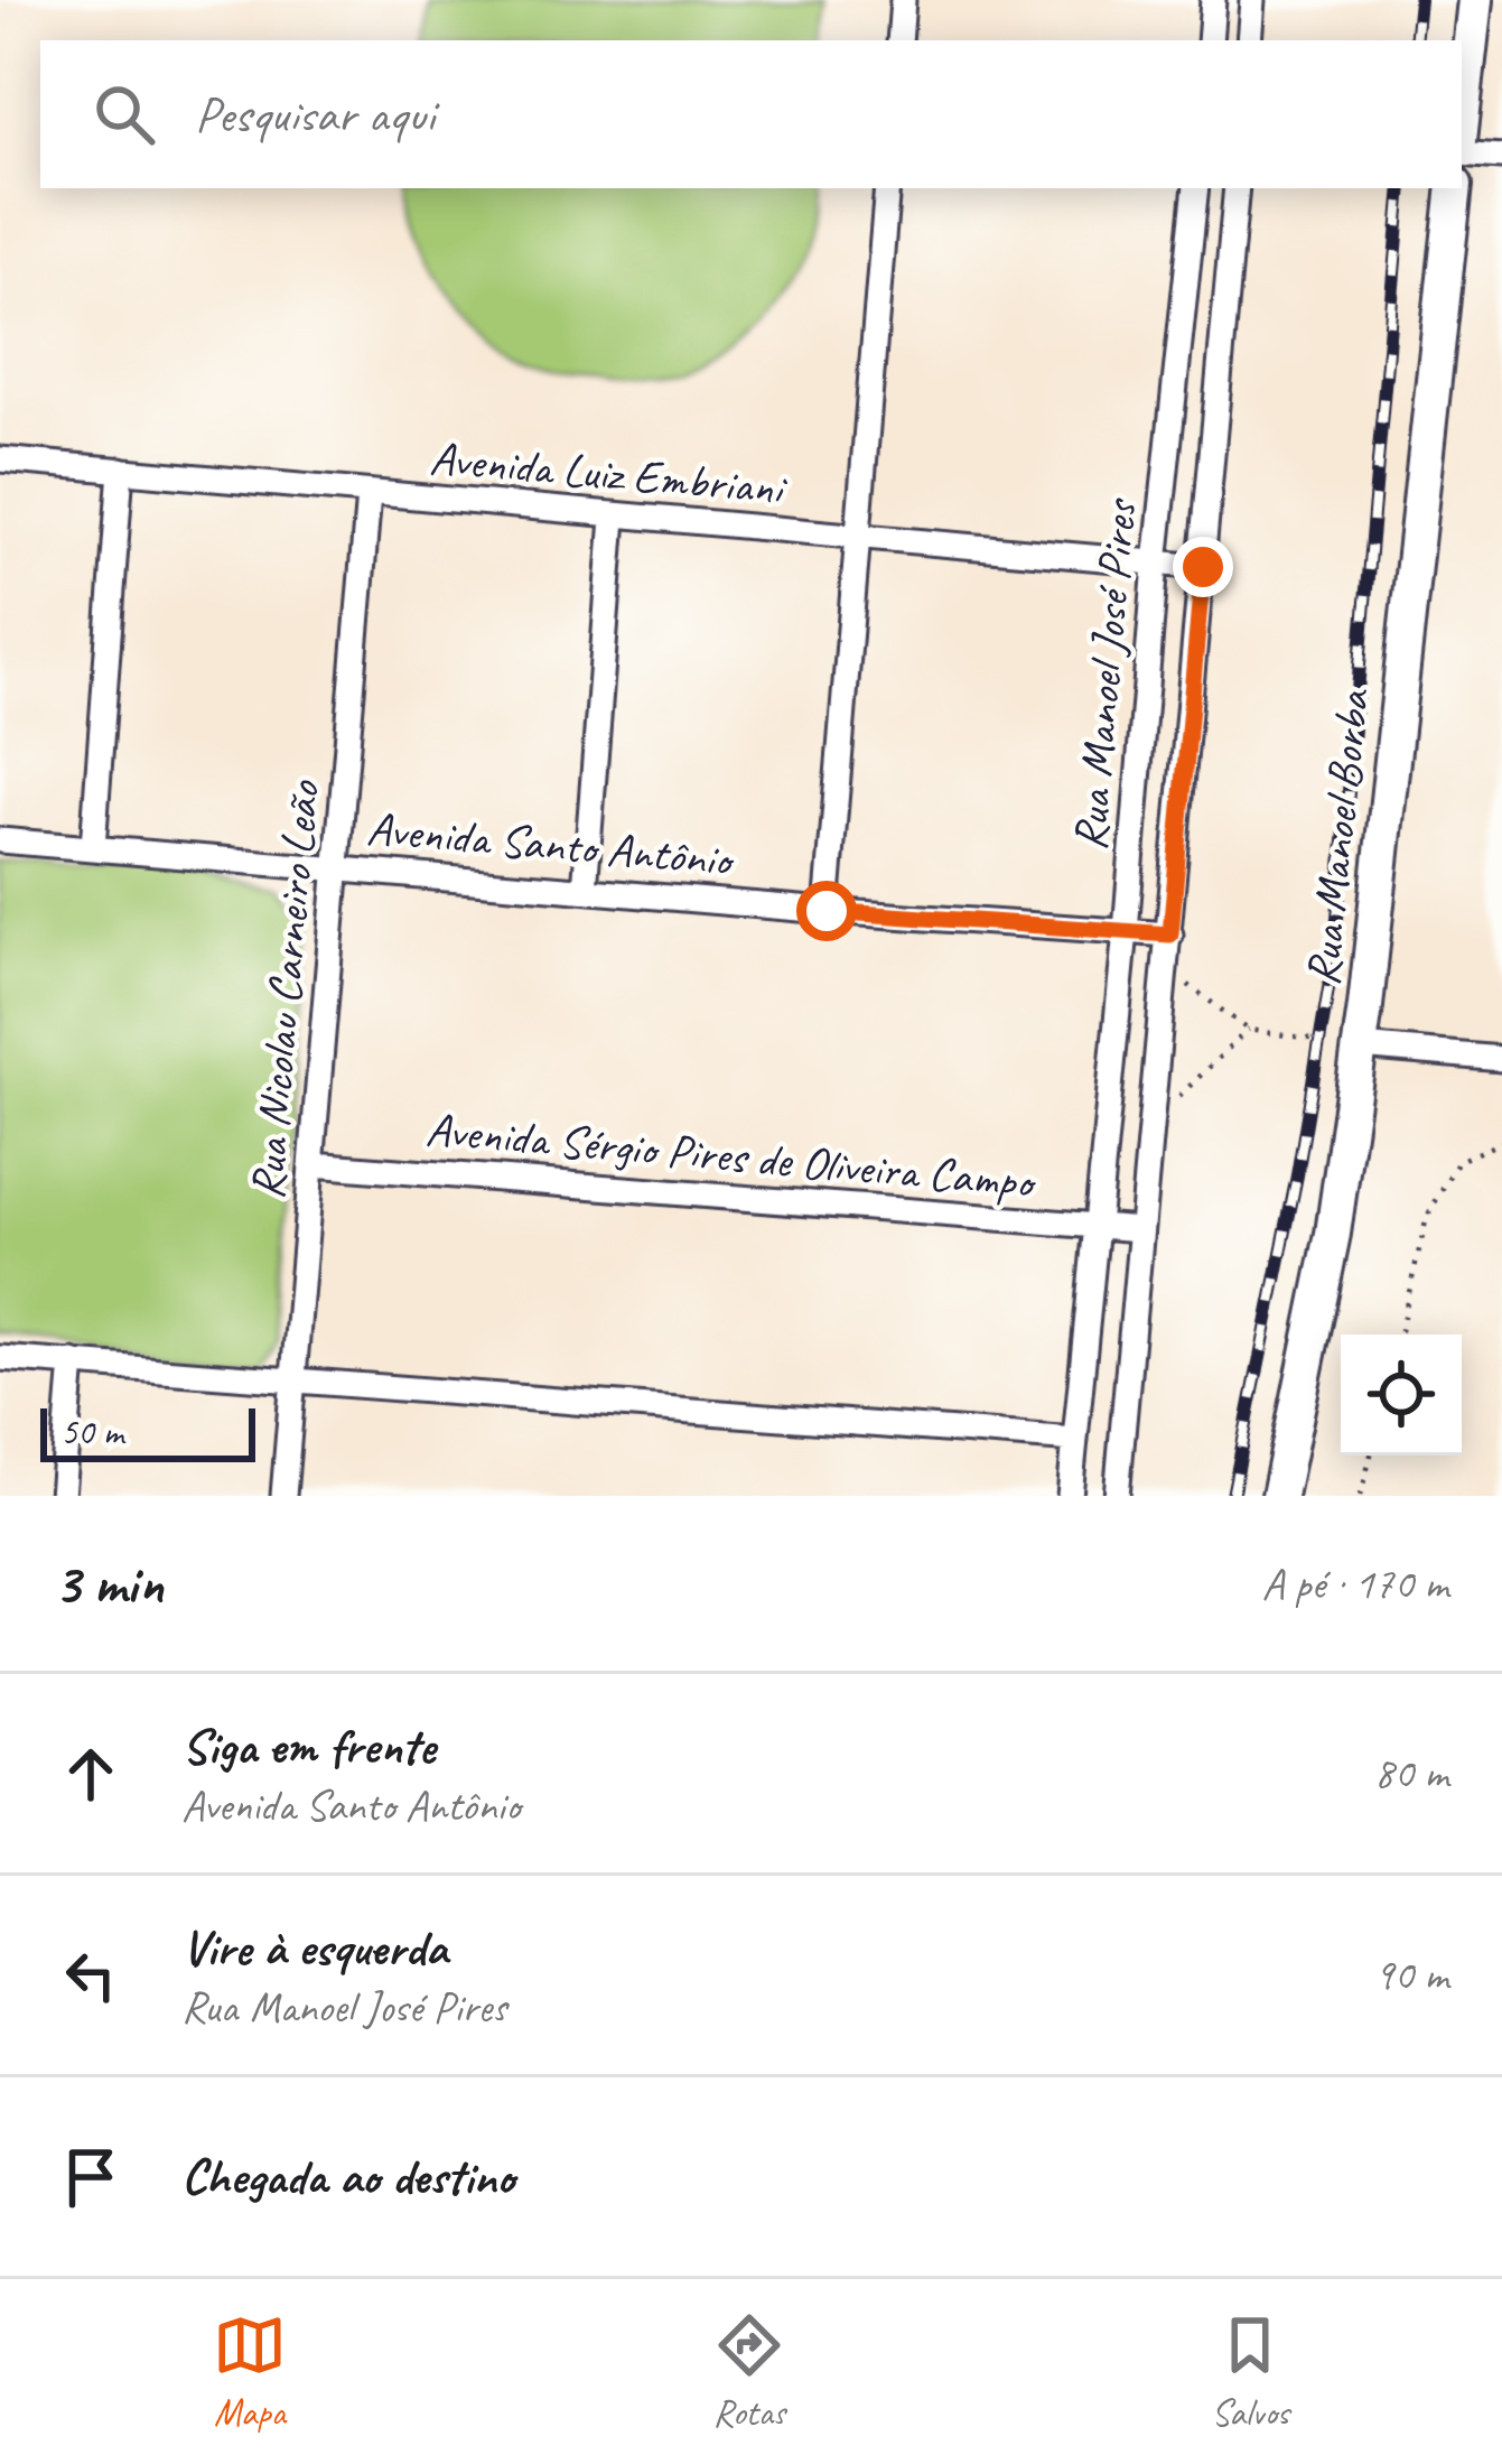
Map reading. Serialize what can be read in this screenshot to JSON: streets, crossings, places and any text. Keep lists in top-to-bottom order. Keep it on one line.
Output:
{"streets":{"main road":["Rua Manoel Borba"],"street":["Avenida Luiz Embriani","Rua Manoel José Pires","Avenida Santo Antônio","Rua Nicolau Carneiro Leão","Avenida Sérgio Pires de Oliveira Campo"]},"crossings":[["Avenida Luiz Embriani","Rua Manoel José Pires"],["Avenida Luiz Embriani","Rua Nicolau Carneiro Leão"],["Rua Manoel José Pires","Avenida Santo Antônio"],["Rua Manoel José Pires","Avenida Sérgio Pires de Oliveira Campo"],["Avenida Santo Antônio","Rua Nicolau Carneiro Leão"],["Rua Nicolau Carneiro Leão","Avenida Sérgio Pires de Oliveira Campo"]],"scale_bar":"50 m","page":{"search":"Pesquisar aqui","scale":"50 m","heading":["3 min","A pé · 170 m"],"list":[["Siga em frente","Avenida Santo Antônio","80 m"],["Vire à esquerda","Rua Manoel José Pires","90 m"],"Chegada ao destino"],"nav":["Mapa","Rotas","Salvos"]}}
